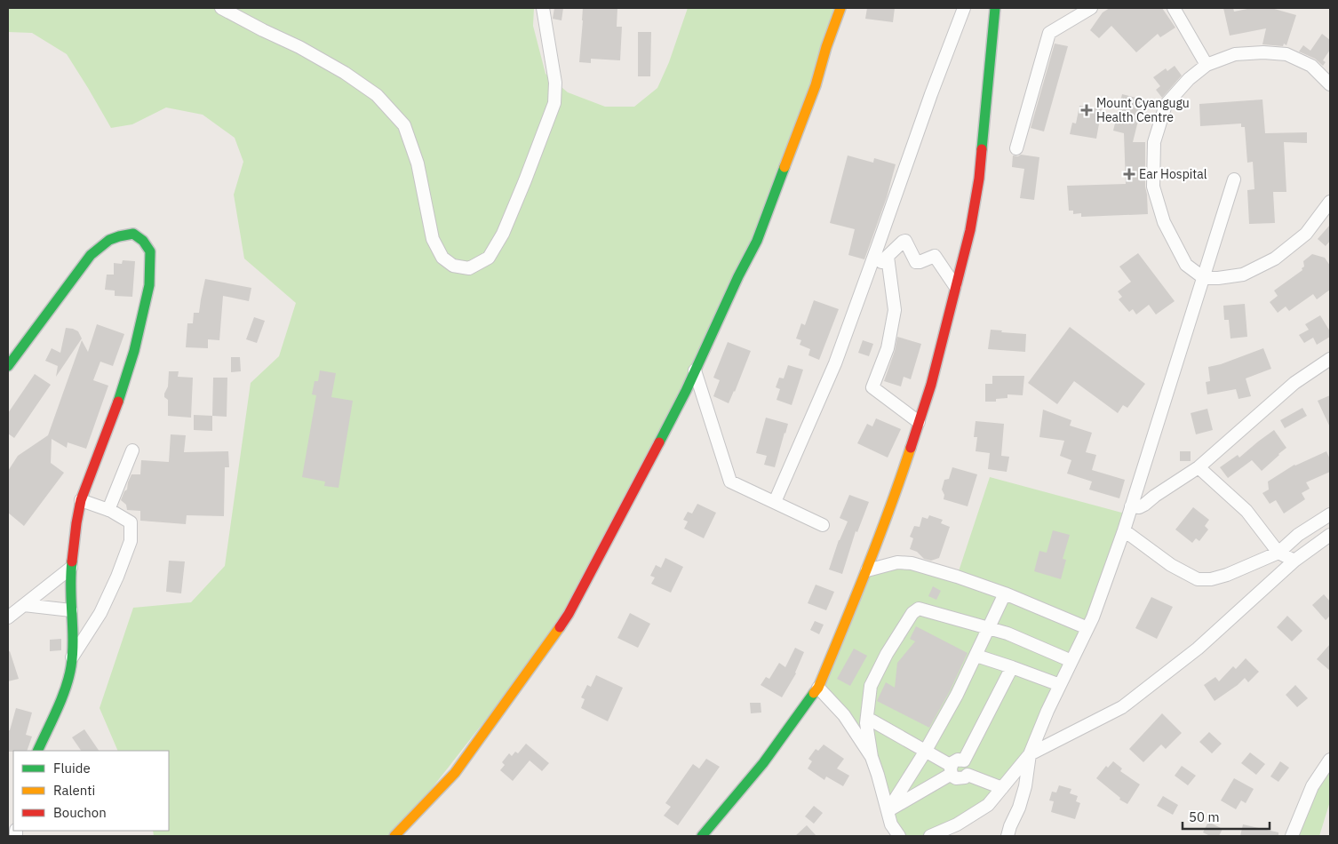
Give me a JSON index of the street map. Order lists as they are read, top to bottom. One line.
{"places":{"health":["Mount Cyangugu Health Centre","Ear Hospital"]},"legend":["Fluide","Ralenti","Bouchon"],"scale_bar":"50 m"}
